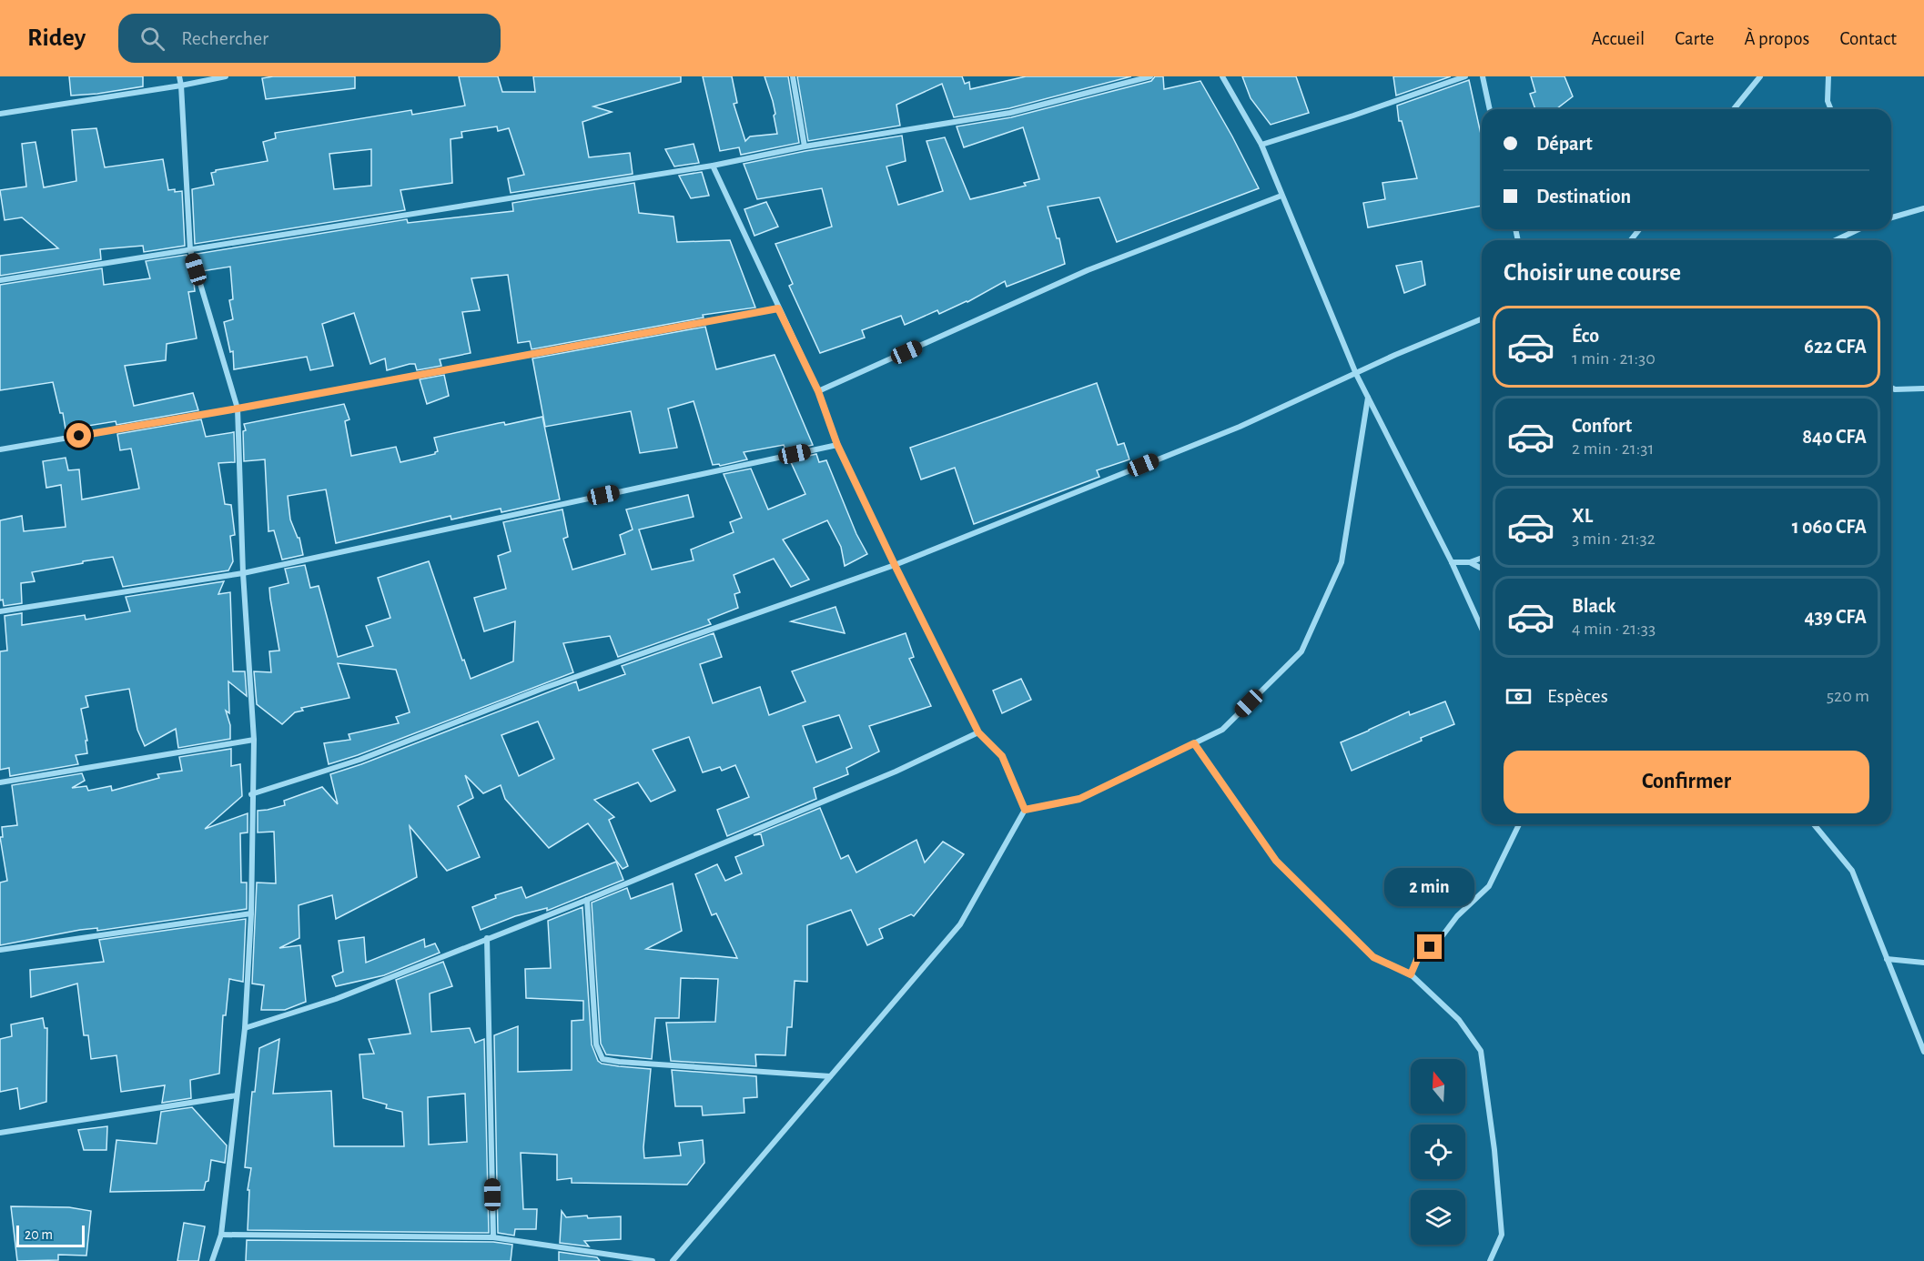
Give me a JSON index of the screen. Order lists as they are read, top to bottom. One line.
{"scale_bar":"20 m","north":"top","page":{"header":"Ridey","search":"Rechercher","nav":["Accueil","Carte","À propos","Contact"],"banner":["Départ","Destination"],"heading":"Choisir une course","list":[{"name":"Éco","note":"1 min · 21:30","value":"622 CFA"},{"name":"Confort","note":"2 min · 21:31","value":"840 CFA"},{"name":"XL","note":"3 min · 21:32","value":"1 060 CFA"},{"name":"Black","note":"4 min · 21:33","value":"439 CFA"}],"pay":["Espèces","520 m"],"buttons":"Confirmer","bubble":"2 min","scale":"20 m"}}
